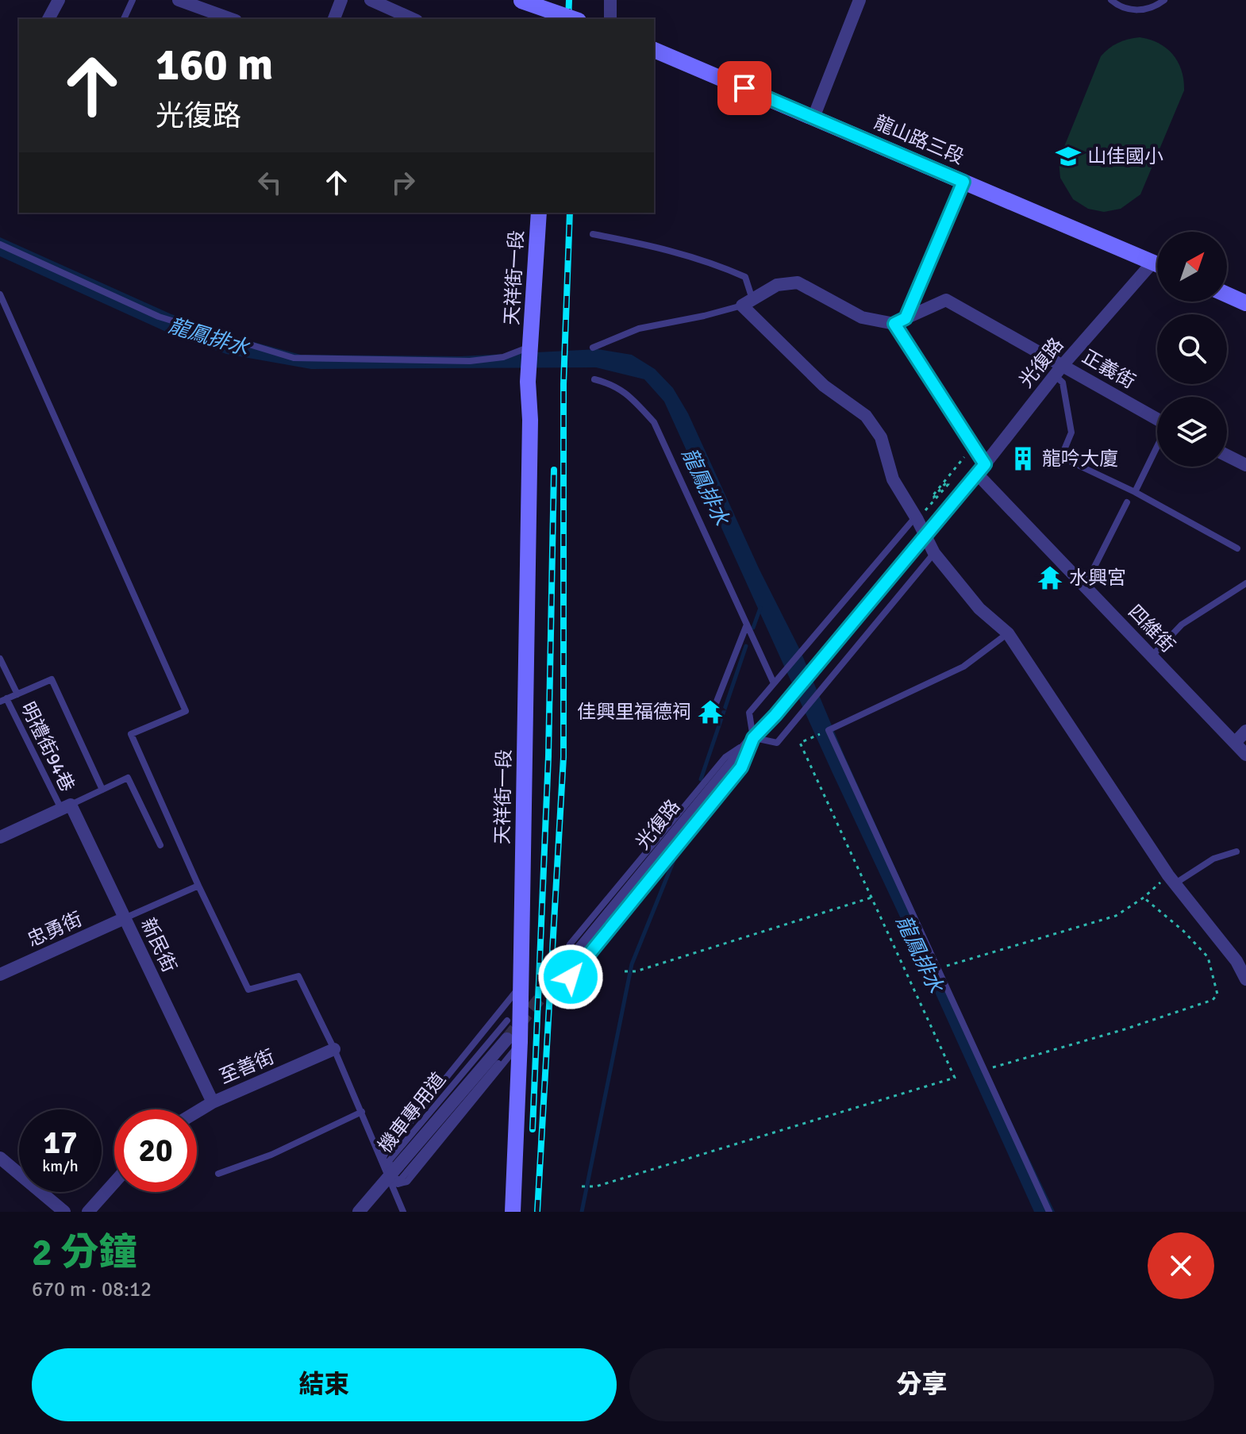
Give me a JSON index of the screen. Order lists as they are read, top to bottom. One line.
{"streets":{"street":["龍山路三段","天祥街一段","光復路","正義街","四維街","忠勇街","新民街","至善街"],"lane":["明禮街94巷","機車專用道"]},"crossings":[["龍山路三段","光復路"],["光復路","正義街"],["光復路","四維街"],["正義街","四維街"],["明禮街94巷","新民街"],["忠勇街","新民街"],["新民街","至善街"]],"water":["龍鳳排水"],"places":{"school or university":["山佳國小"],"building":["龍吟大廈"],"temple":["水興宮","佳興里福德祠"]},"north":"top right","page":{"turn":["160 m","光復路"],"speed":"17 km/h","limit":"20","heading":["2 分鐘","670 m · 08:12"],"buttons":["結束","分享"]}}
